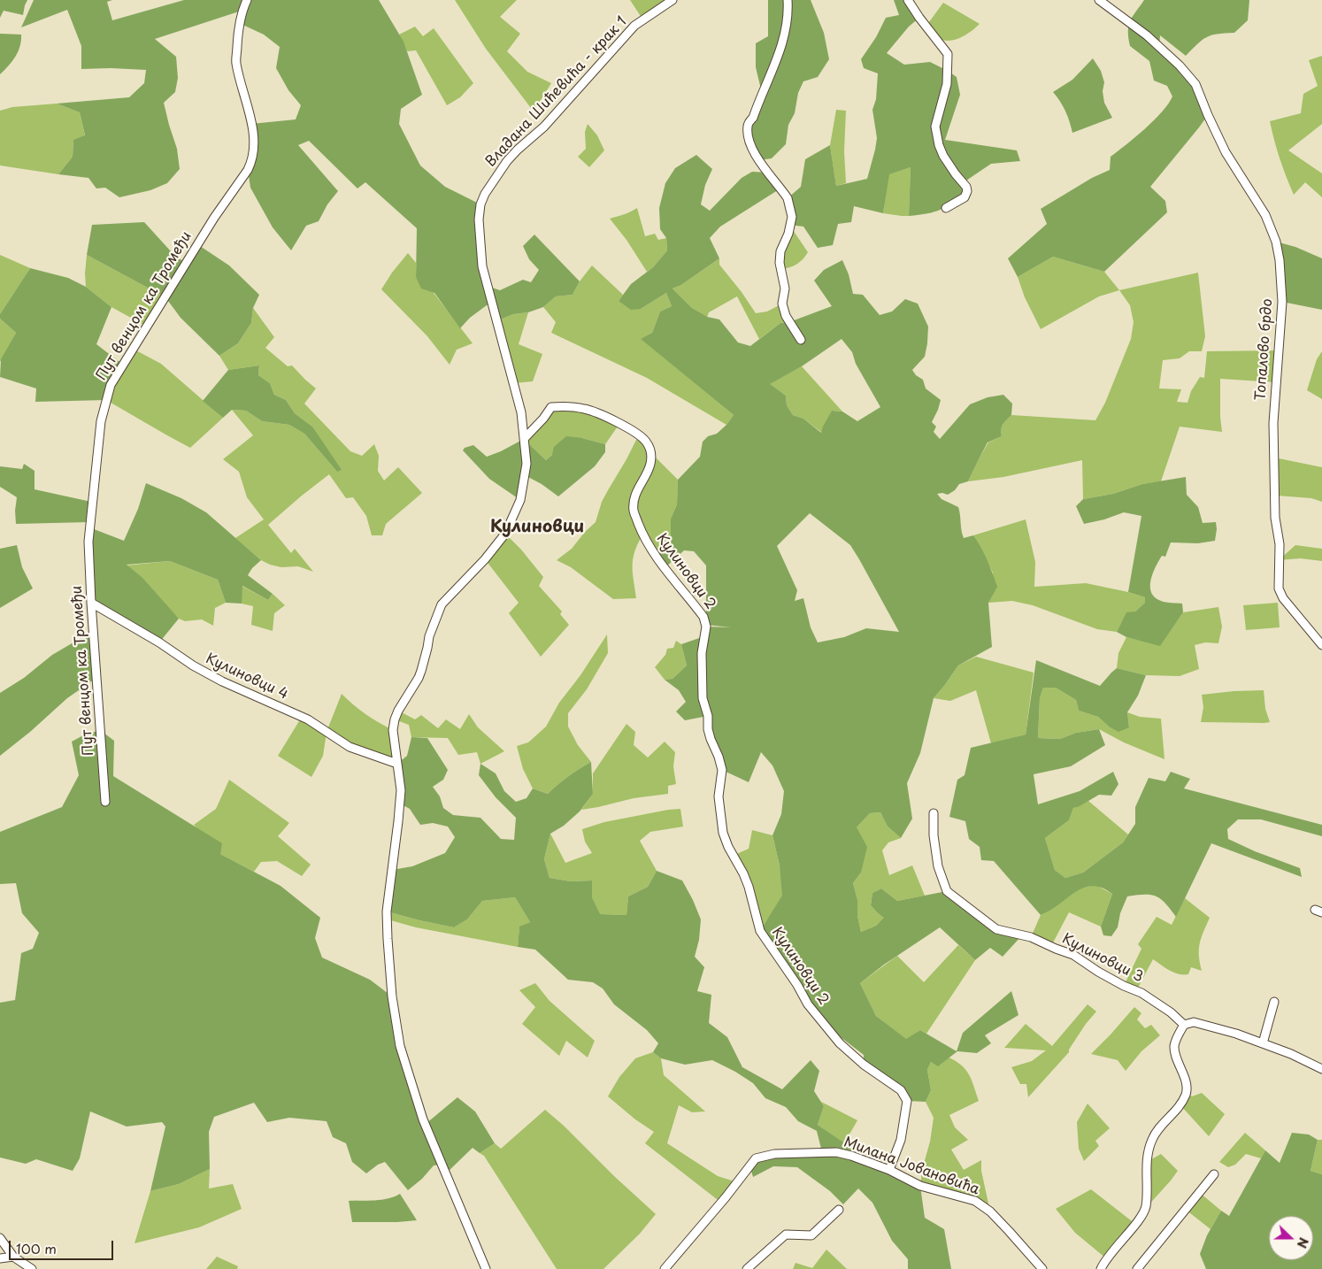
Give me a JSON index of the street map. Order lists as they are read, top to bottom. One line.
{"streets":{"street":["Владана Шићевића - крак 1","Пут венцом ка Тромеђи","Топалово брдо","Кулиновци 2","Кулиновци 4","Кулиновци 3","Милана Јовановића"]},"crossings":[["Владана Шићевића - крак 1","Кулиновци 2"],["Владана Шићевића - крак 1","Кулиновци 4"],["Пут венцом ка Тромеђи","Кулиновци 4"],["Кулиновци 2","Милана Јовановића"]],"districts":["Кулиновци"],"scale_bar":"100 m","north":"right"}
